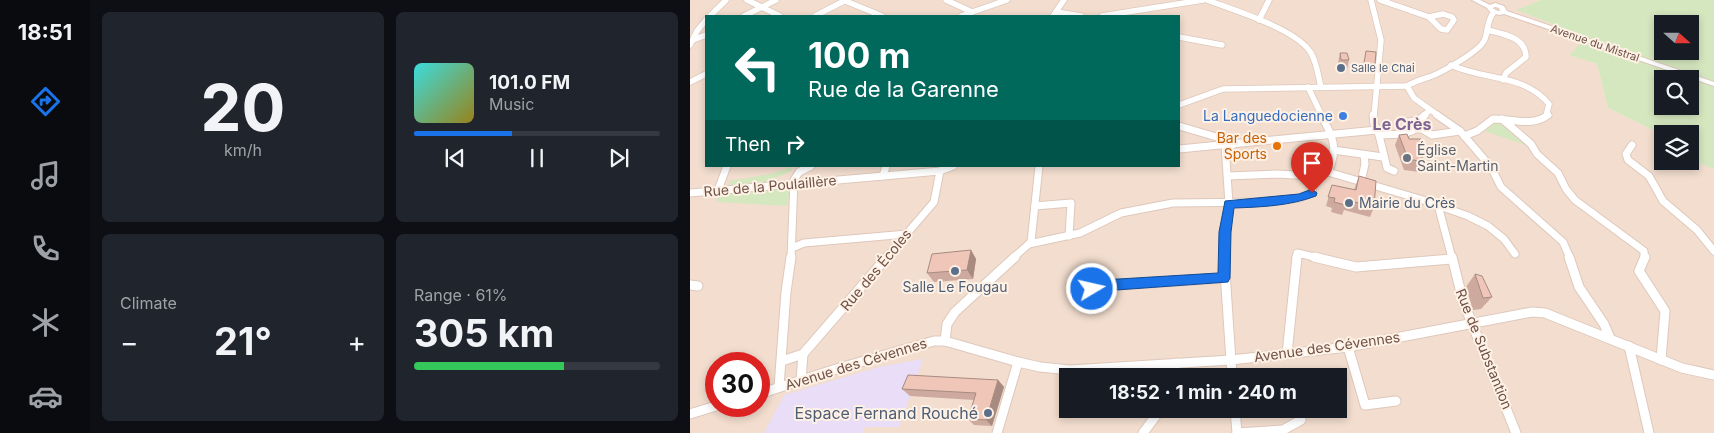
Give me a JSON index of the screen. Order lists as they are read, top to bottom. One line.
{"streets":{"street":["Avenue du Mistral","Rue de la Poulaillère","Rue des Écoles","Avenue des Cévennes","Rue de Substantion"]},"crossings":[["Rue de la Poulaillère","Rue des Écoles"],["Avenue des Cévennes","Rue de Substantion"]],"districts":["Le Crès"],"places":["Salle le Chai","La Languedocienne","Bar des Sports","Église Saint-Martin","Mairie du Crès","Salle Le Fougau","Espace Fernand Rouché"],"north":"right","page":{"tabs":"18:51","tile":[["20","km/h"],"Climate",["Range · 61%","305 km"]],"turn":["100 m","Rue de la Garenne"],"song":["101.0 FM","Music"],"then":"Then","heat":["−","21°","+"],"limit":"30","trip":"18:52 · 1 min · 240 m"}}
